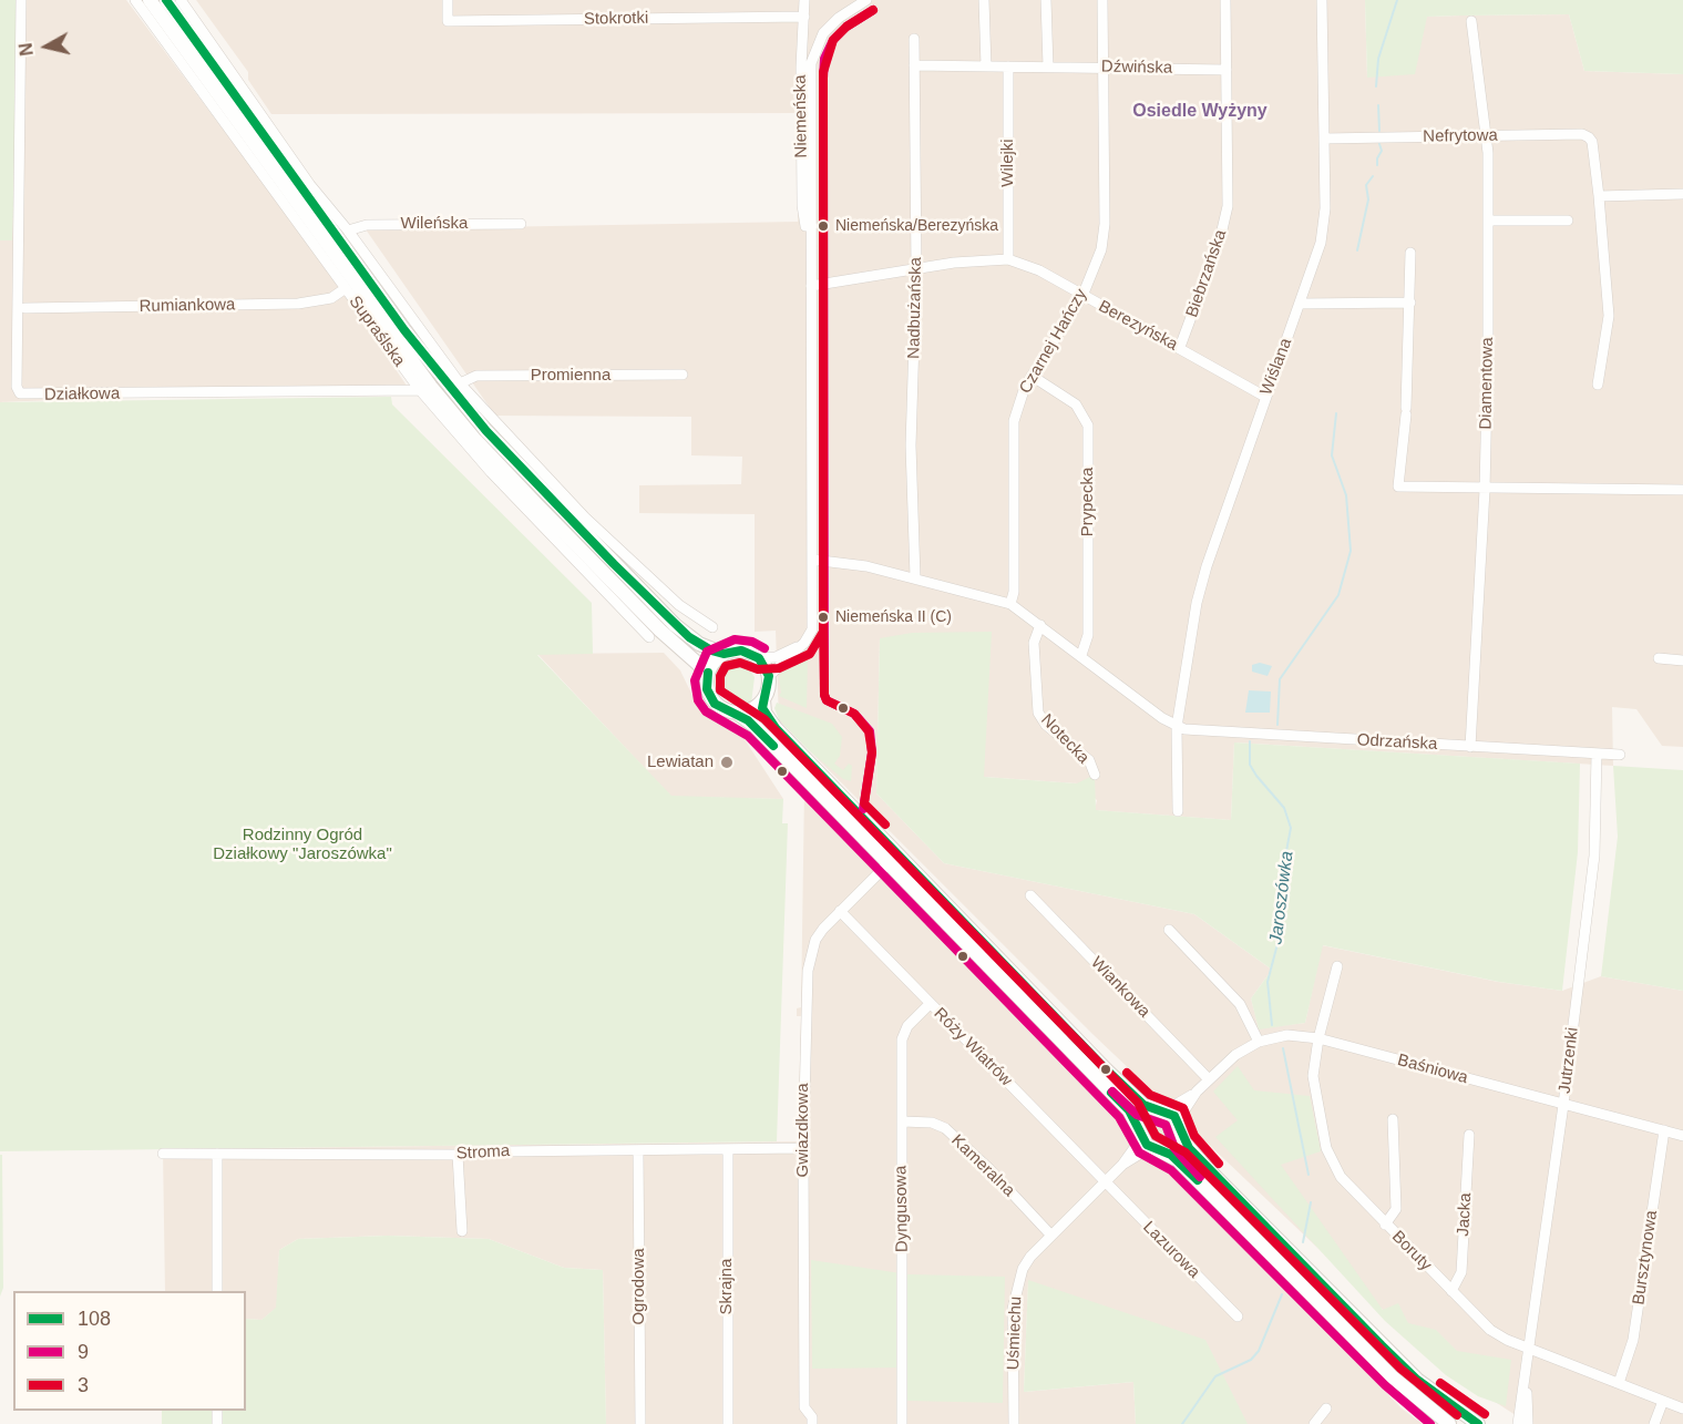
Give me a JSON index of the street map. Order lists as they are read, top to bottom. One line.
{"streets":{"street":["Stokrotki","Dźwińska","Niemeńska","Nefrytowa","Wilejki","Wileńska","Biebrzańska","Rumiankowa","Nadbużańska","Berezyńska","Supraślska","Czarnej Hańczy","Wiślana","Promienna","Diamentowa","Działkowa","Prypecka","Notecka","Odrzańska","Wiankowa","Róży Wiatrów","Jutrzenki","Baśniowa","Gwiazdkowa","Stroma","Kameralna","Dyngusowa","Jacka","Lazurowa","Boruty","Bursztynowa","Ogrodowa","Skrajna","Uśmiechu"]},"crossings":[["Stokrotki","Niemeńska"],["Dźwińska","Wilejki"],["Dźwińska","Biebrzańska"],["Dźwińska","Nadbużańska"],["Dźwińska","Czarnej Hańczy"],["Niemeńska","Berezyńska"],["Niemeńska","Odrzańska"],["Nefrytowa","Wiślana"],["Nefrytowa","Diamentowa"],["Wilejki","Berezyńska"],["Wileńska","Supraślska"],["Biebrzańska","Berezyńska"],["Rumiankowa","Supraślska"],["Nadbużańska","Berezyńska"],["Nadbużańska","Odrzańska"],["Berezyńska","Czarnej Hańczy"],["Berezyńska","Wiślana"],["Supraślska","Promienna"],["Supraślska","Działkowa"],["Czarnej Hańczy","Prypecka"],["Czarnej Hańczy","Odrzańska"],["Wiślana","Odrzańska"],["Diamentowa","Odrzańska"],["Prypecka","Odrzańska"],["Notecka","Odrzańska"],["Odrzańska","Jutrzenki"],["Wiankowa","Baśniowa"],["Róży Wiatrów","Gwiazdkowa"],["Róży Wiatrów","Dyngusowa"],["Róży Wiatrów","Lazurowa"],["Róży Wiatrów","Uśmiechu"],["Jutrzenki","Baśniowa"],["Jutrzenki","Boruty"],["Baśniowa","Boruty"],["Baśniowa","Bursztynowa"],["Gwiazdkowa","Stroma"],["Stroma","Ogrodowa"],["Stroma","Skrajna"],["Kameralna","Dyngusowa"],["Kameralna","Uśmiechu"],["Jacka","Boruty"],["Lazurowa","Uśmiechu"],["Boruty","Bursztynowa"]],"districts":["Osiedle Wyżyny"],"water":["Jaroszówka"],"parks":["Rodzinny Ogród Działkowy \"Jaroszówka\""],"places":["Niemeńska/Berezyńska","Niemeńska II (C)","Lewiatan"],"lines":["transit line 108","transit line 9","transit line 3"],"legend":["108","9","3"],"north":"left"}
